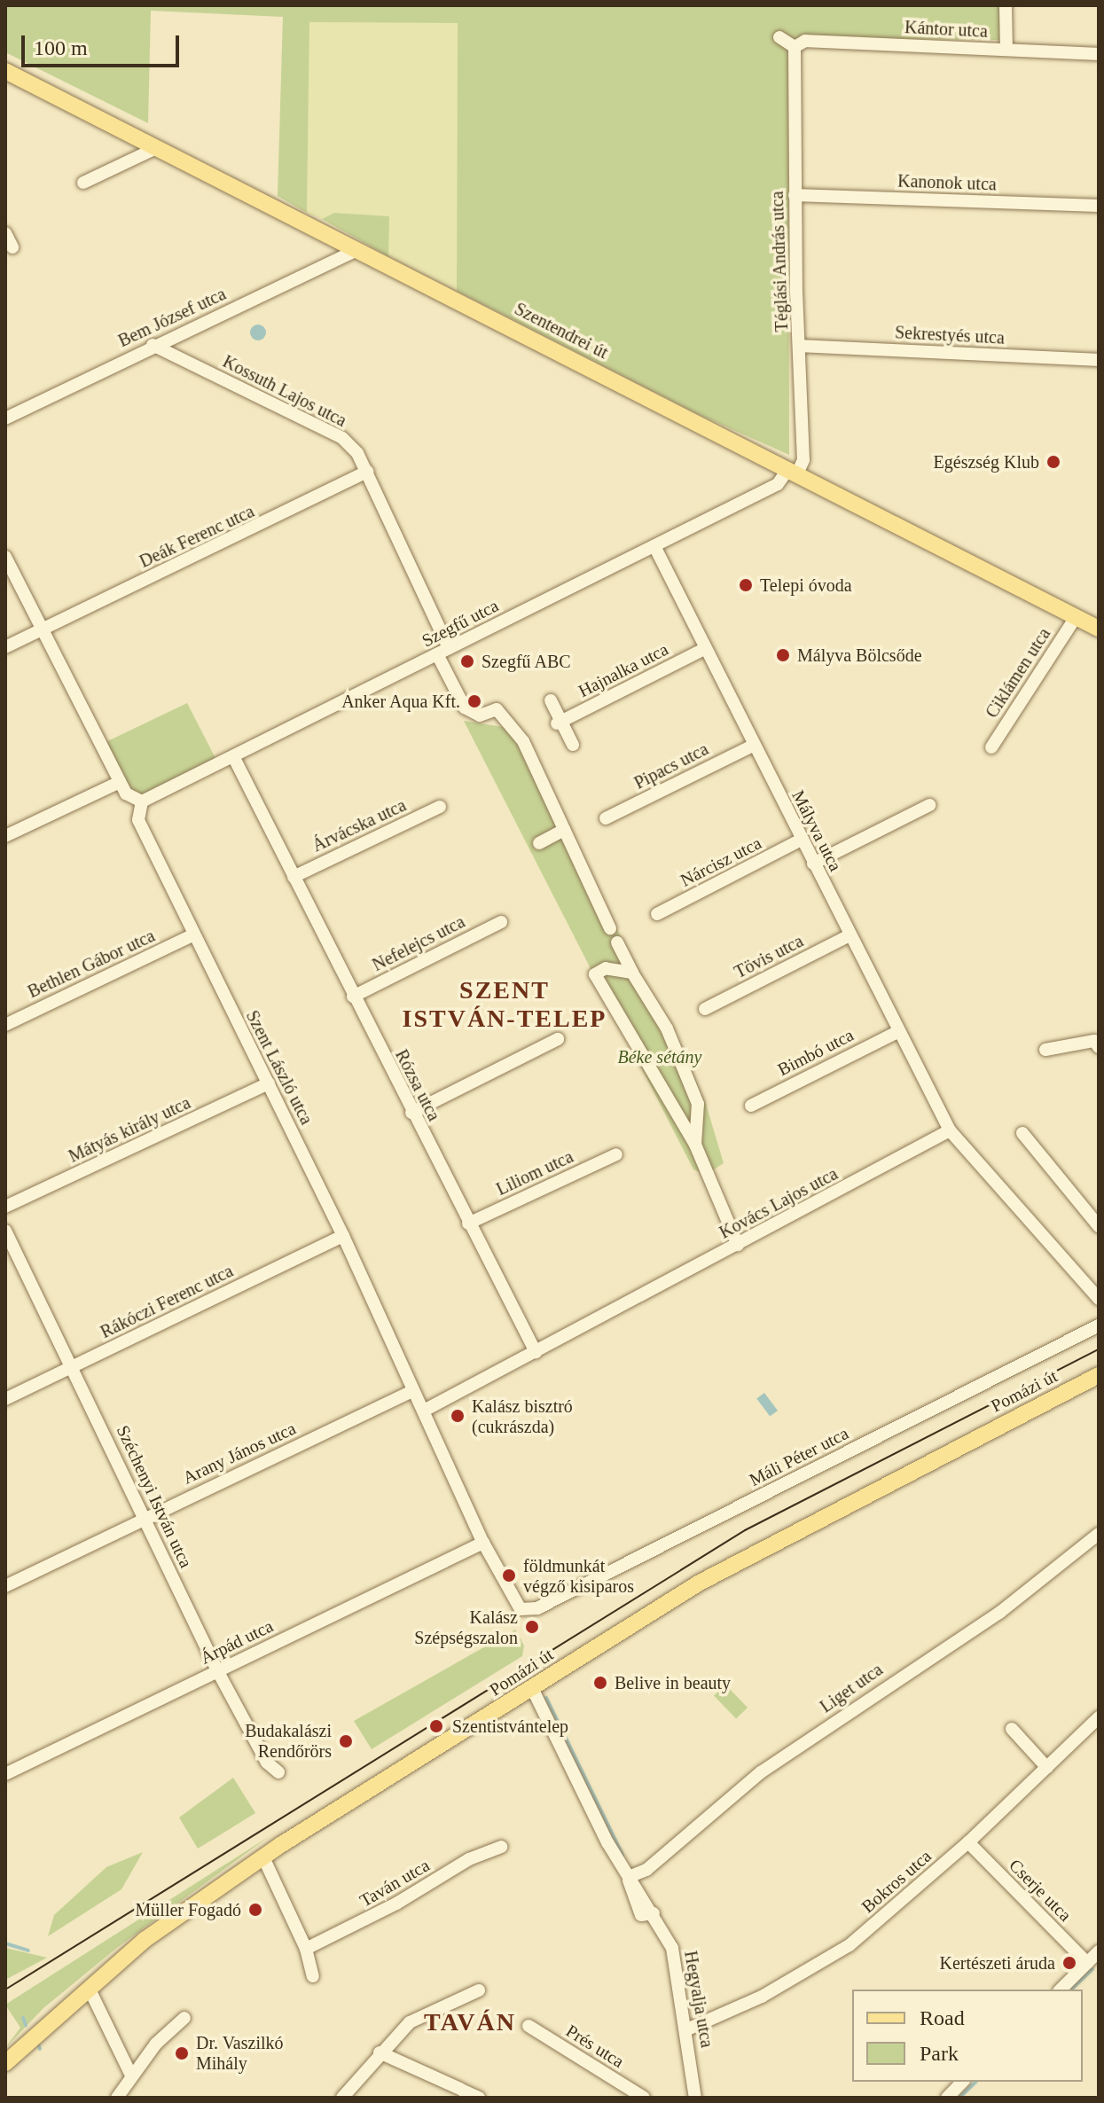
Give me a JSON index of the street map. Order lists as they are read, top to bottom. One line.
{"streets":{"main road":["Szentendrei út","Pomázi út"],"street":["Kántor utca","Kanonok utca","Téglási András utca","Bem József utca","Sekrestyés utca","Kossuth Lajos utca","Deák Ferenc utca","Szegfű utca","Hajnalka utca","Ciklámen utca","Pipacs utca","Árvácska utca","Mályva utca","Nárcisz utca","Nefelejcs utca","Tövis utca","Bethlen Gábor utca","Bimbó utca","Szent László utca","Rózsa utca","Mátyás király utca","Liliom utca","Kovács Lajos utca","Rákóczi Ferenc utca","Arany János utca","Máli Péter utca","Széchenyi István utca","Árpád utca","Liget utca","Bokros utca","Taván utca","Cserje utca","Hegyalja utca","Prés utca"]},"crossings":[["Kántor utca","Téglási András utca"],["Kanonok utca","Téglási András utca"],["Téglási András utca","Szentendrei út"],["Téglási András utca","Sekrestyés utca"],["Téglási András utca","Szegfű utca"],["Bem József utca","Szentendrei út"],["Bem József utca","Kossuth Lajos utca"],["Szentendrei út","Szegfű utca"],["Szentendrei út","Ciklámen utca"],["Kossuth Lajos utca","Deák Ferenc utca"],["Kossuth Lajos utca","Szegfű utca"],["Szegfű utca","Mályva utca"],["Szegfű utca","Szent László utca"],["Szegfű utca","Rózsa utca"],["Hajnalka utca","Mályva utca"],["Pipacs utca","Mályva utca"],["Árvácska utca","Rózsa utca"],["Mályva utca","Nárcisz utca"],["Mályva utca","Tövis utca"],["Mályva utca","Bimbó utca"],["Mályva utca","Kovács Lajos utca"],["Nefelejcs utca","Rózsa utca"],["Bethlen Gábor utca","Szent László utca"],["Szent László utca","Mátyás király utca"],["Szent László utca","Kovács Lajos utca"],["Szent László utca","Rákóczi Ferenc utca"],["Szent László utca","Arany János utca"],["Szent László utca","Máli Péter utca"],["Szent László utca","Árpád utca"],["Rózsa utca","Liliom utca"],["Rózsa utca","Kovács Lajos utca"],["Rákóczi Ferenc utca","Széchenyi István utca"],["Pomázi út","Hegyalja utca"],["Arany János utca","Széchenyi István utca"],["Széchenyi István utca","Árpád utca"],["Liget utca","Hegyalja utca"],["Bokros utca","Cserje utca"],["Bokros utca","Hegyalja utca"]],"districts":["SZENT ISTVÁN-TELEP","TAVÁN"],"parks":["Béke sétány"],"places":["Egészség Klub","Telepi óvoda","Mályva Bölcsőde","Szegfű ABC","Anker Aqua Kft.","Kalász bisztró (cukrászda)","földmunkát végző kisiparos","Kalász Szépségszalon","Belive in beauty","Szentistvántelep","Budakalászi Rendőrörs","Müller Fogadó","Kertészeti áruda","Dr. Vaszilkó Mihály"],"legend":["Road","Park"],"scale_bar":"100 m"}
